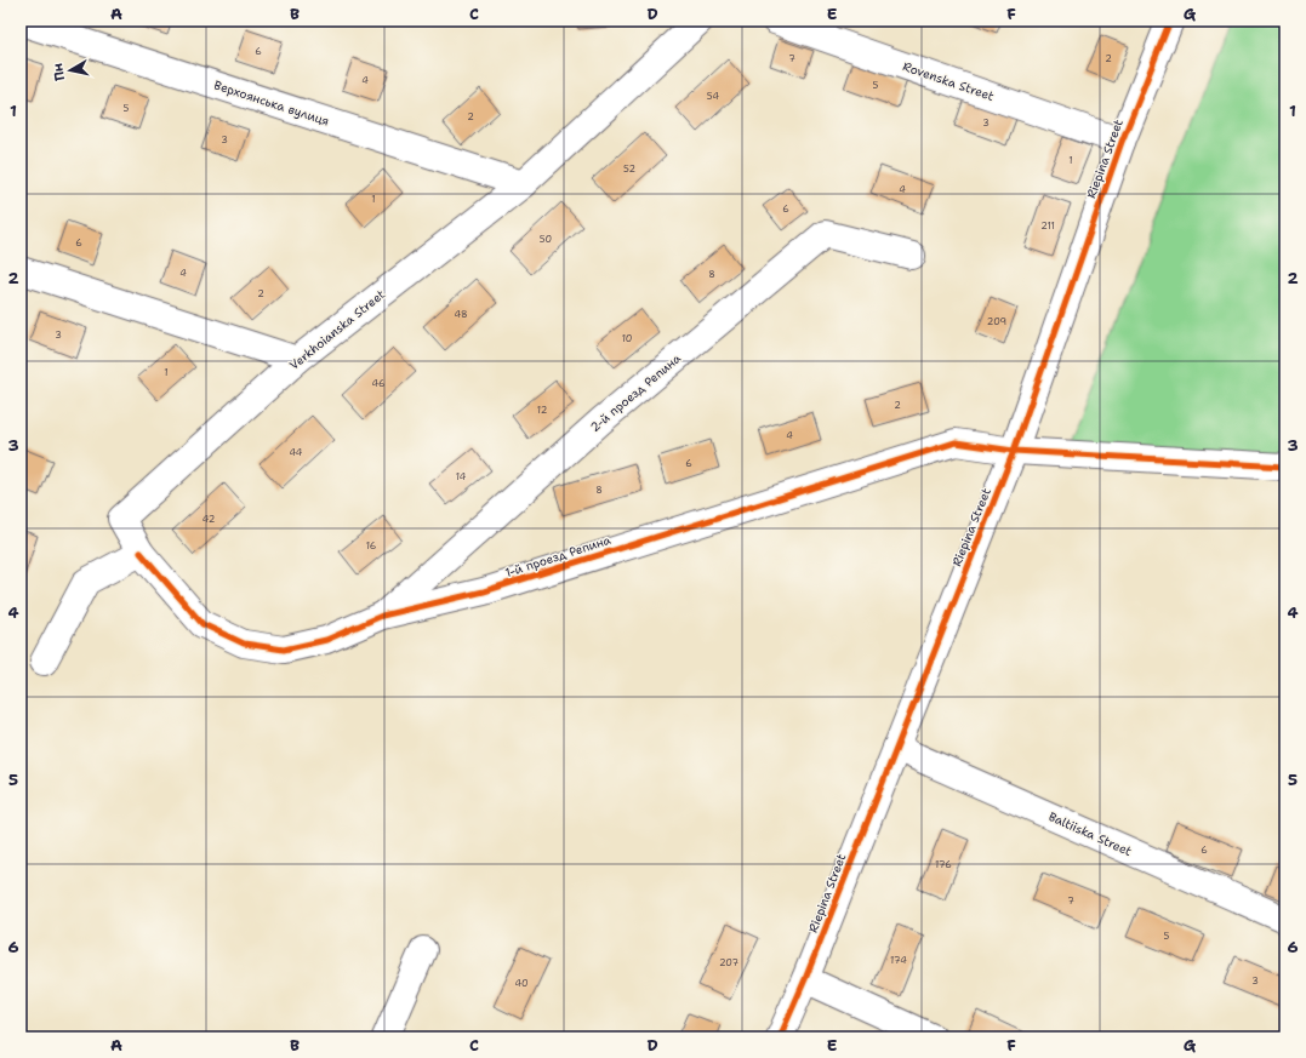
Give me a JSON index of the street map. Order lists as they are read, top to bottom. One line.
{"streets":{"street":["Rovenska Street","Верхоянська вулиця","Riepina Street","Verkhoianska Street","2-й проезд Репина","1-й проезд Репина","Baltiiska Street"]},"crossings":[["Rovenska Street","Riepina Street"],["Верхоянська вулиця","Verkhoianska Street"],["Riepina Street","1-й проезд Репина"],["Riepina Street","Baltiiska Street"],["Verkhoianska Street","1-й проезд Репина"],["2-й проезд Репина","1-й проезд Репина"]],"house_numbers":["6","7","2","4","5","54","5","2","3","3","1","52","4","1","6","211","50","6","4","8","2","48","209","3","10","1","46","2","12","4","44","6","14","8","42","16","6","176","7","5","174","207","3","40"],"north":"left","grid":{"columns":["A","B","C","D","E","F","G"],"rows":["1","2","3","4","5","6"]}}
